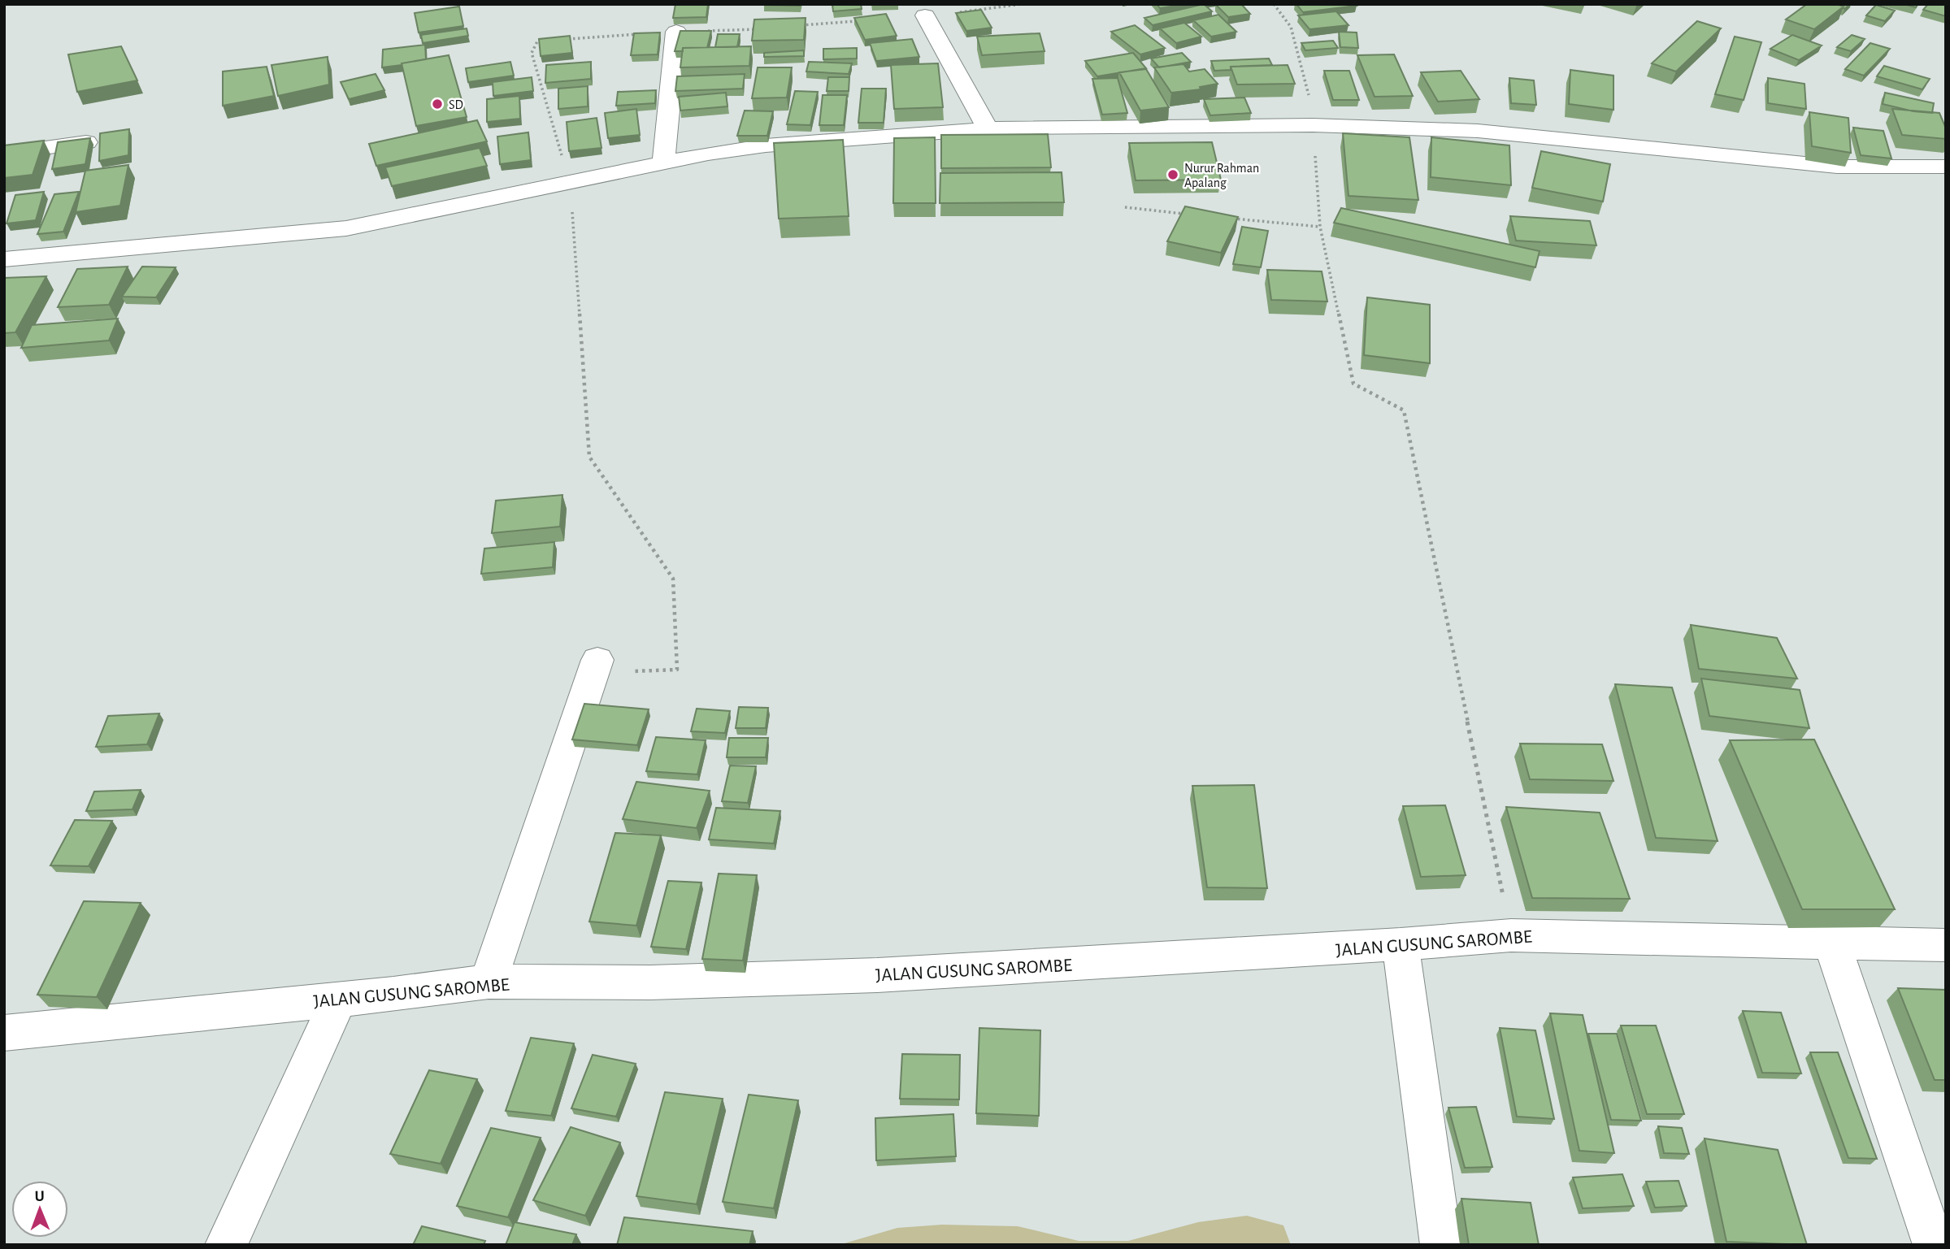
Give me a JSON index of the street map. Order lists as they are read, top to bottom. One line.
{"streets":{"street":["JALAN GUSUNG SAROMBE"]},"places":["SD","Nurur Rahman Apalang"],"north":"top"}
